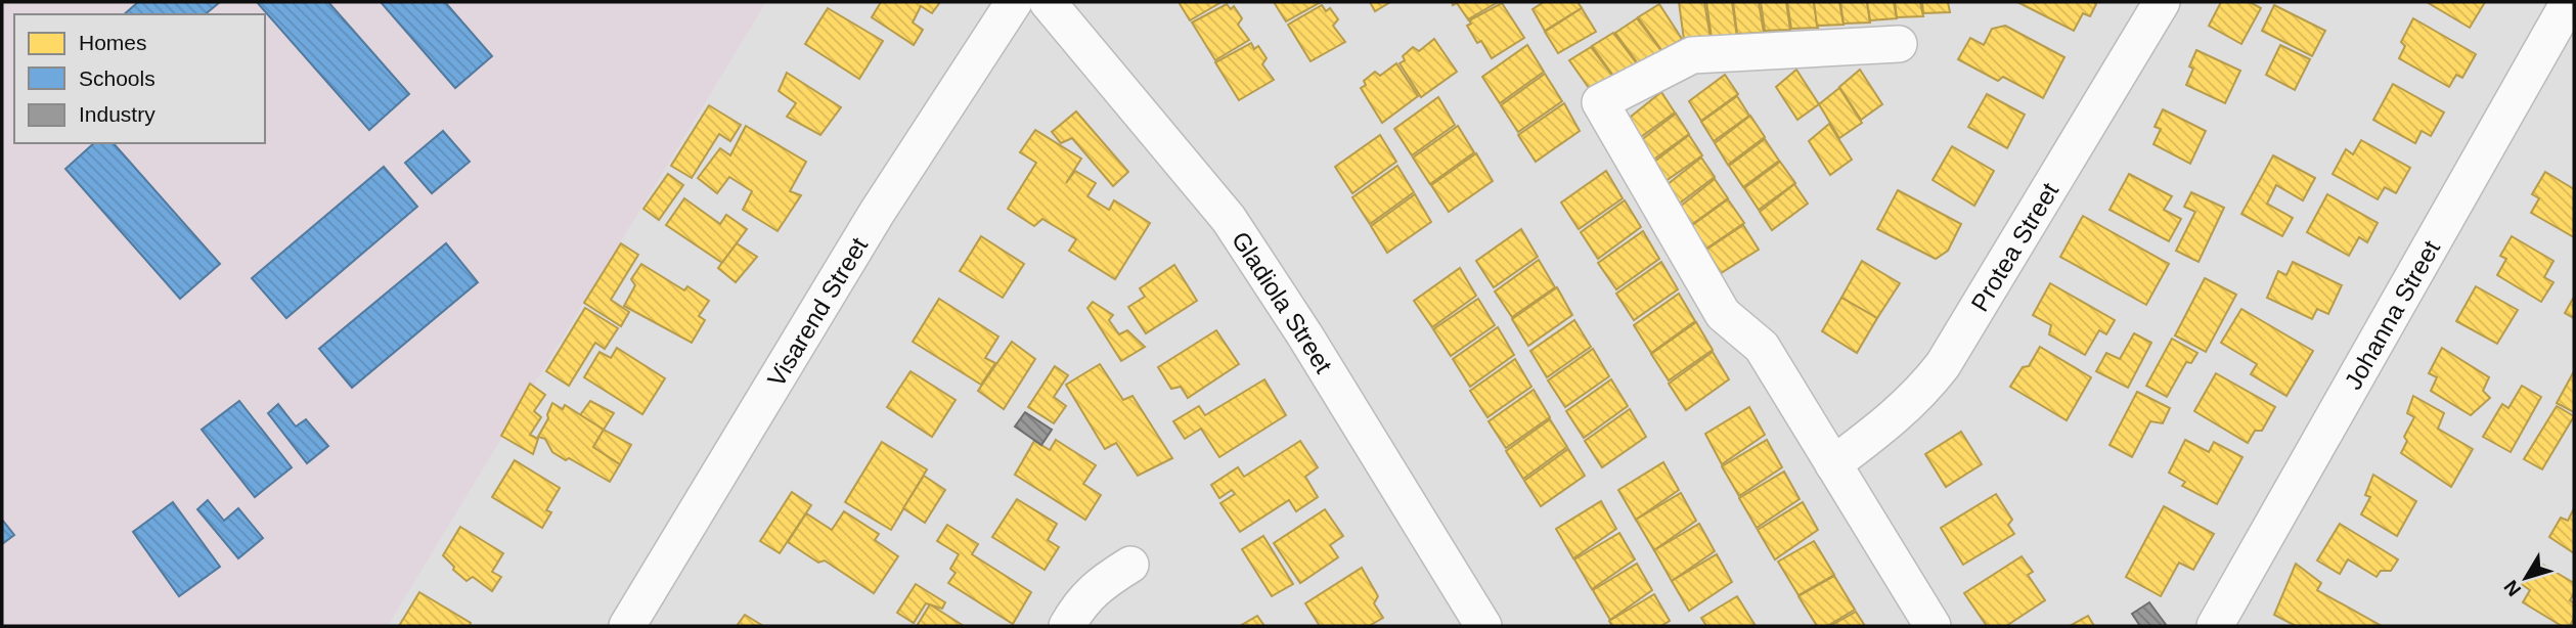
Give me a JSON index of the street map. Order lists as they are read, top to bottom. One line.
{"streets":{"street":["Protea Street","Gladiola Street","Visarend Street","Johanna Street"]},"legend":["Homes","Schools","Industry"],"north":"bottom left"}
